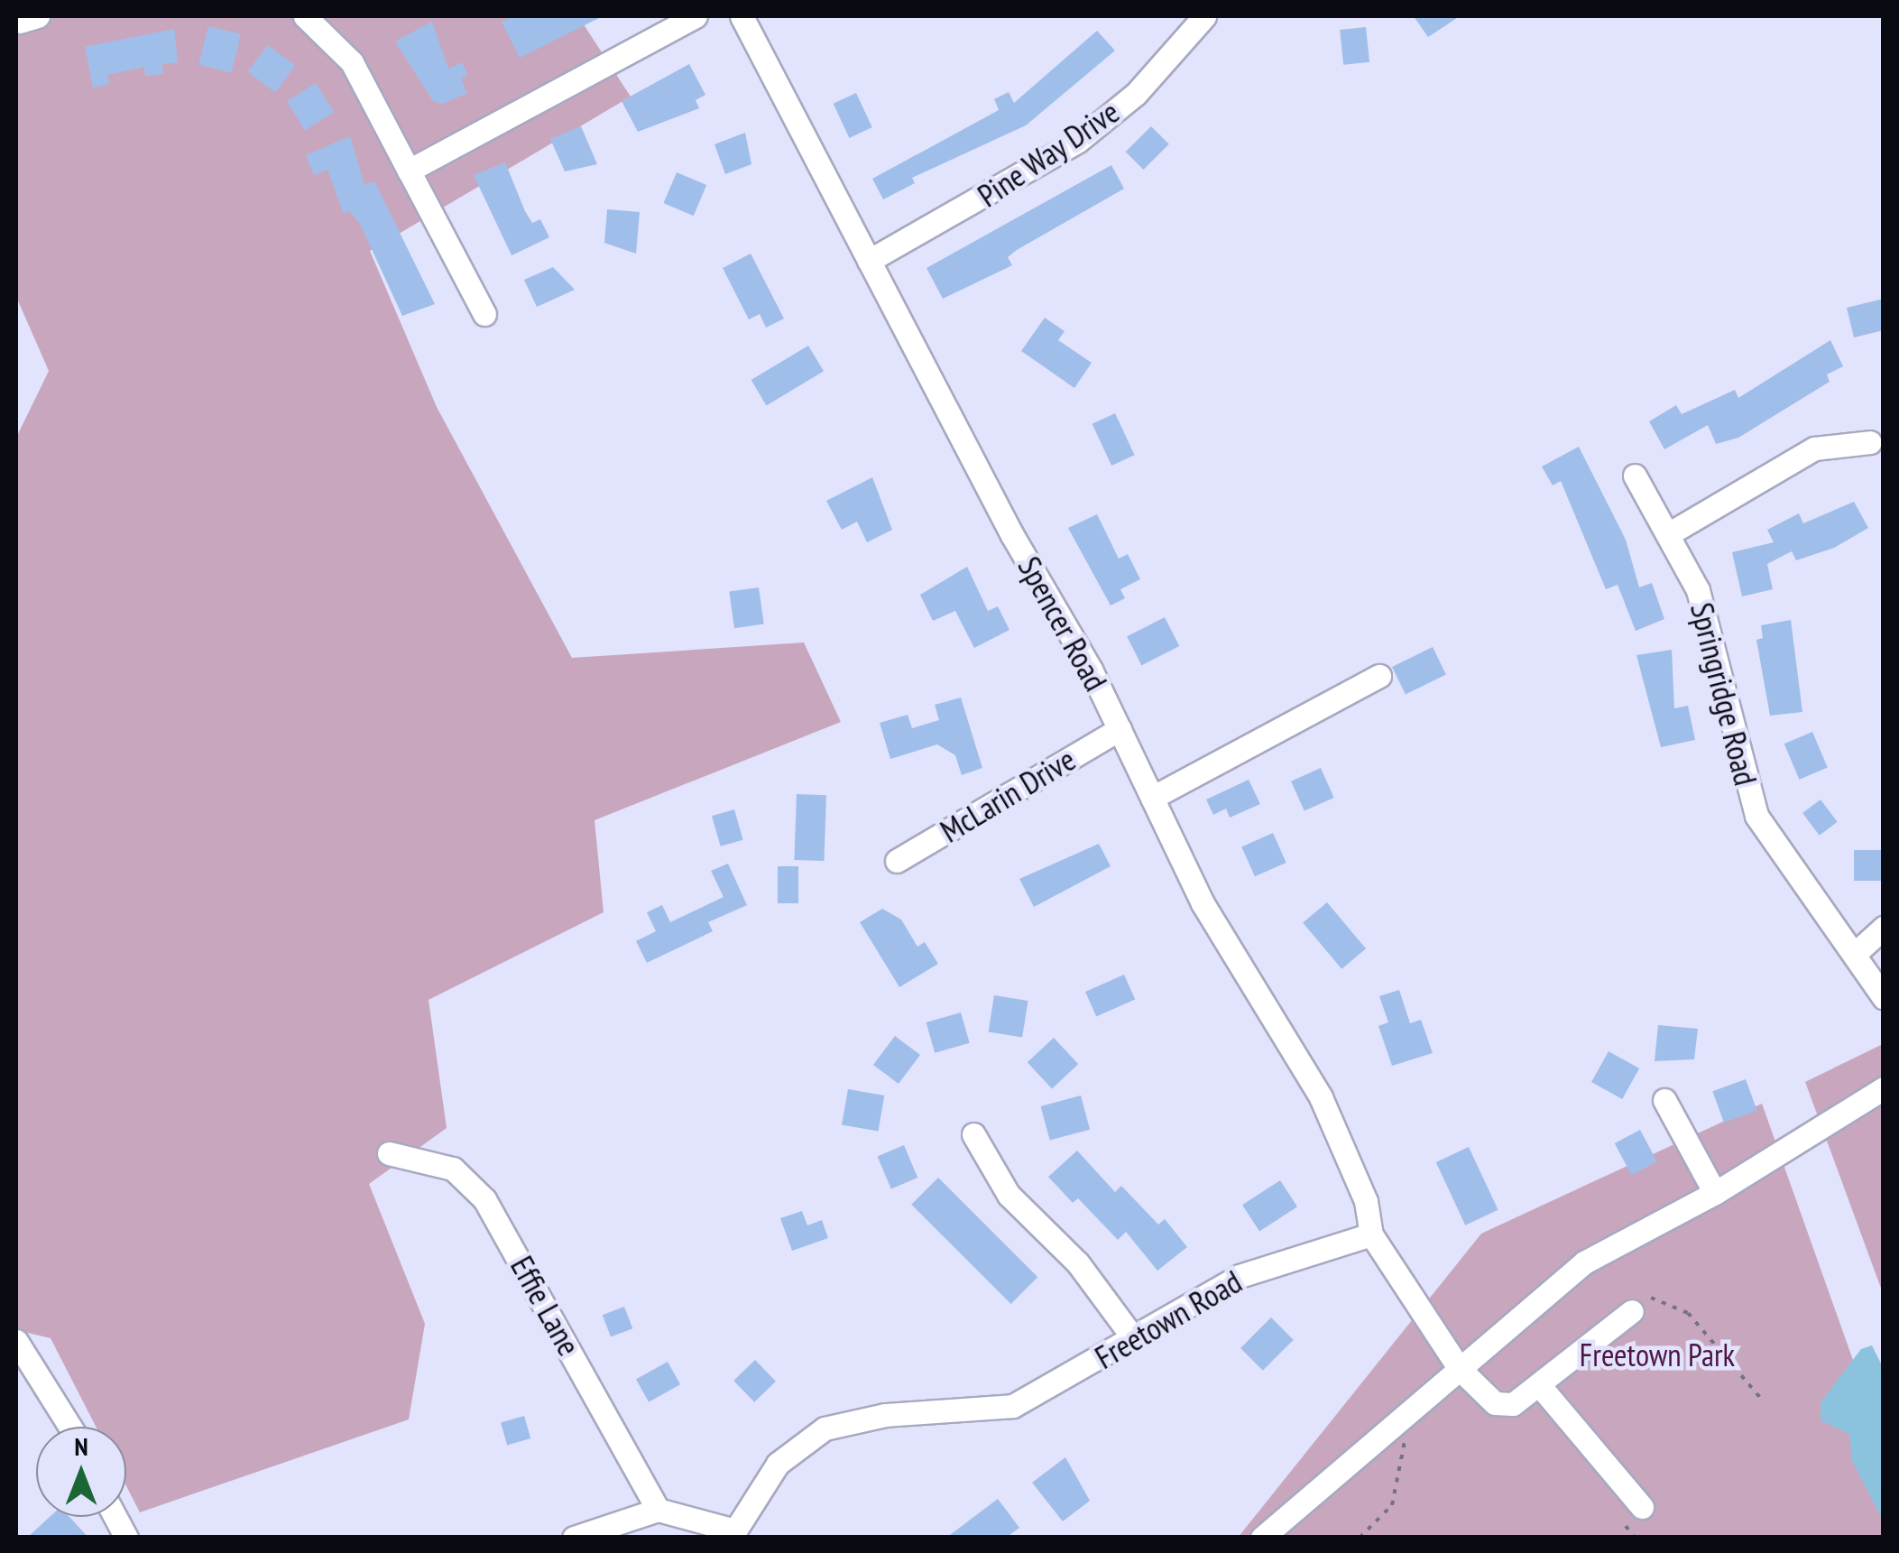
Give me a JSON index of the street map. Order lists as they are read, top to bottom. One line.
{"streets":{"street":["Pine Way Drive","Spencer Road","Springridge Road","McLarin Drive","Effie Lane","Freetown Road"]},"crossings":[["Pine Way Drive","Spencer Road"],["Spencer Road","McLarin Drive"],["Spencer Road","Freetown Road"]],"parks":["Freetown Park"],"north":"top"}
